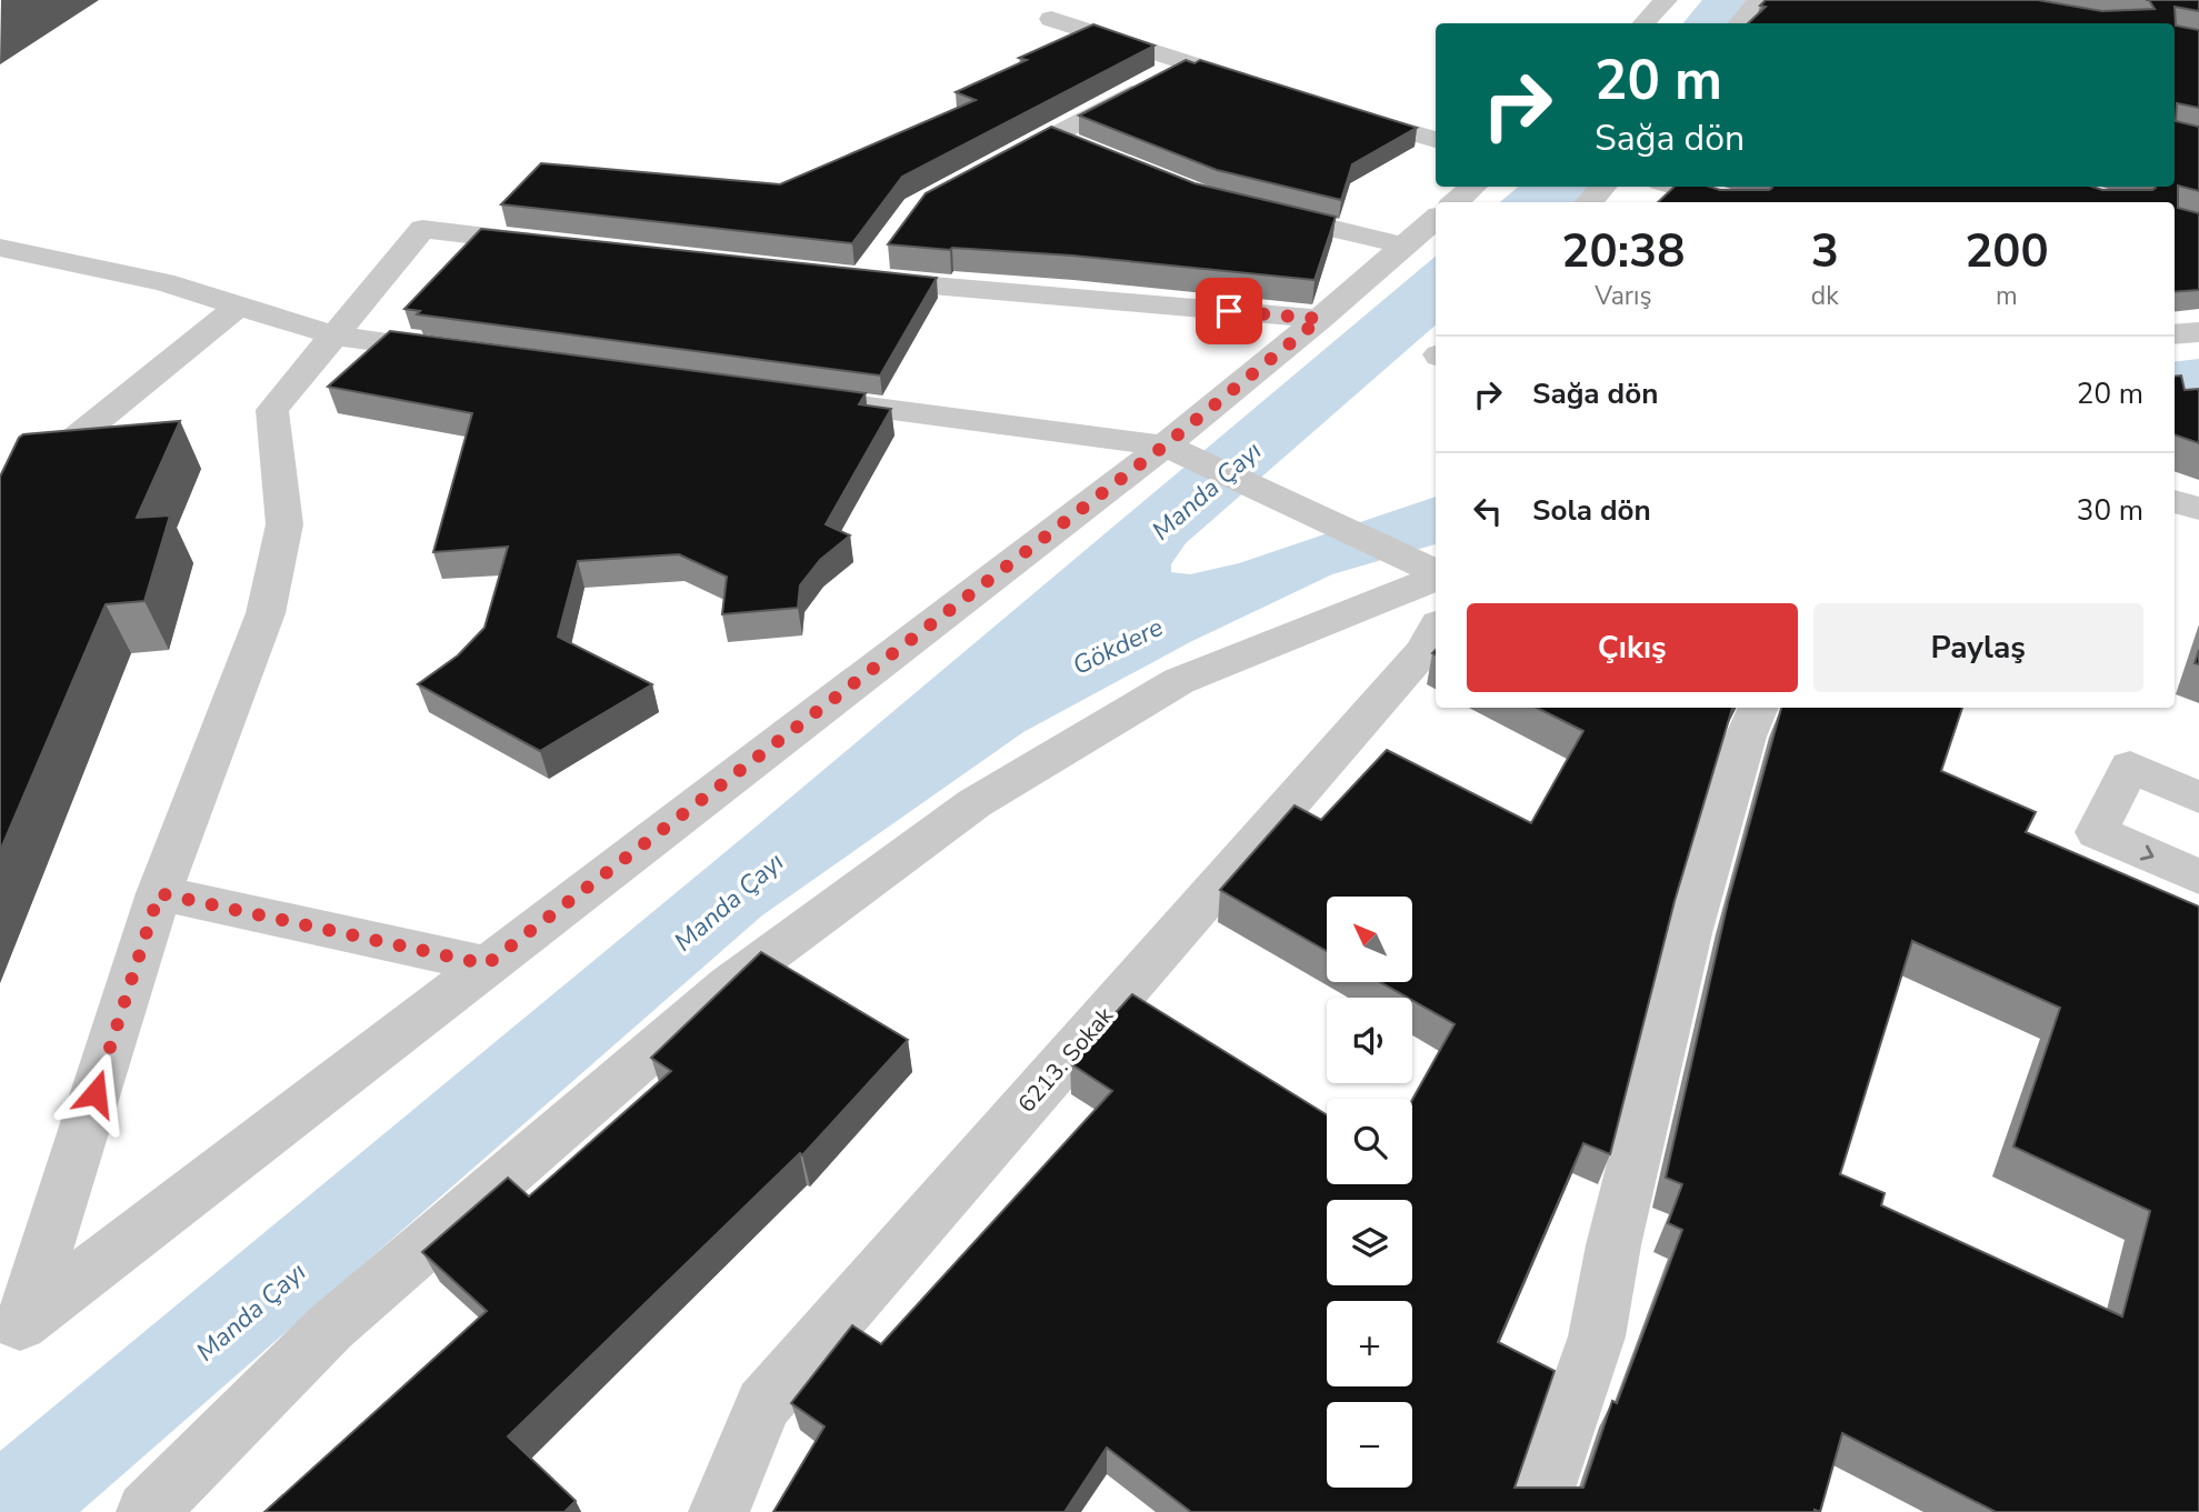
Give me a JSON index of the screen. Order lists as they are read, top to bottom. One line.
{"streets":{"street":["6213. Sokak"]},"water":["Manda Çayı","Gökdere"],"north":"top left","page":{"turn":["20 m","Sağa dön"],"eta":["20:38","Varış","3","dk","200","m"],"list":[{"name":"Sağa dön","value":"20 m"},{"name":"Sola dön","value":"30 m"}],"buttons":["Çıkış","Paylaş"],"map_buttons":["+","−"]}}
